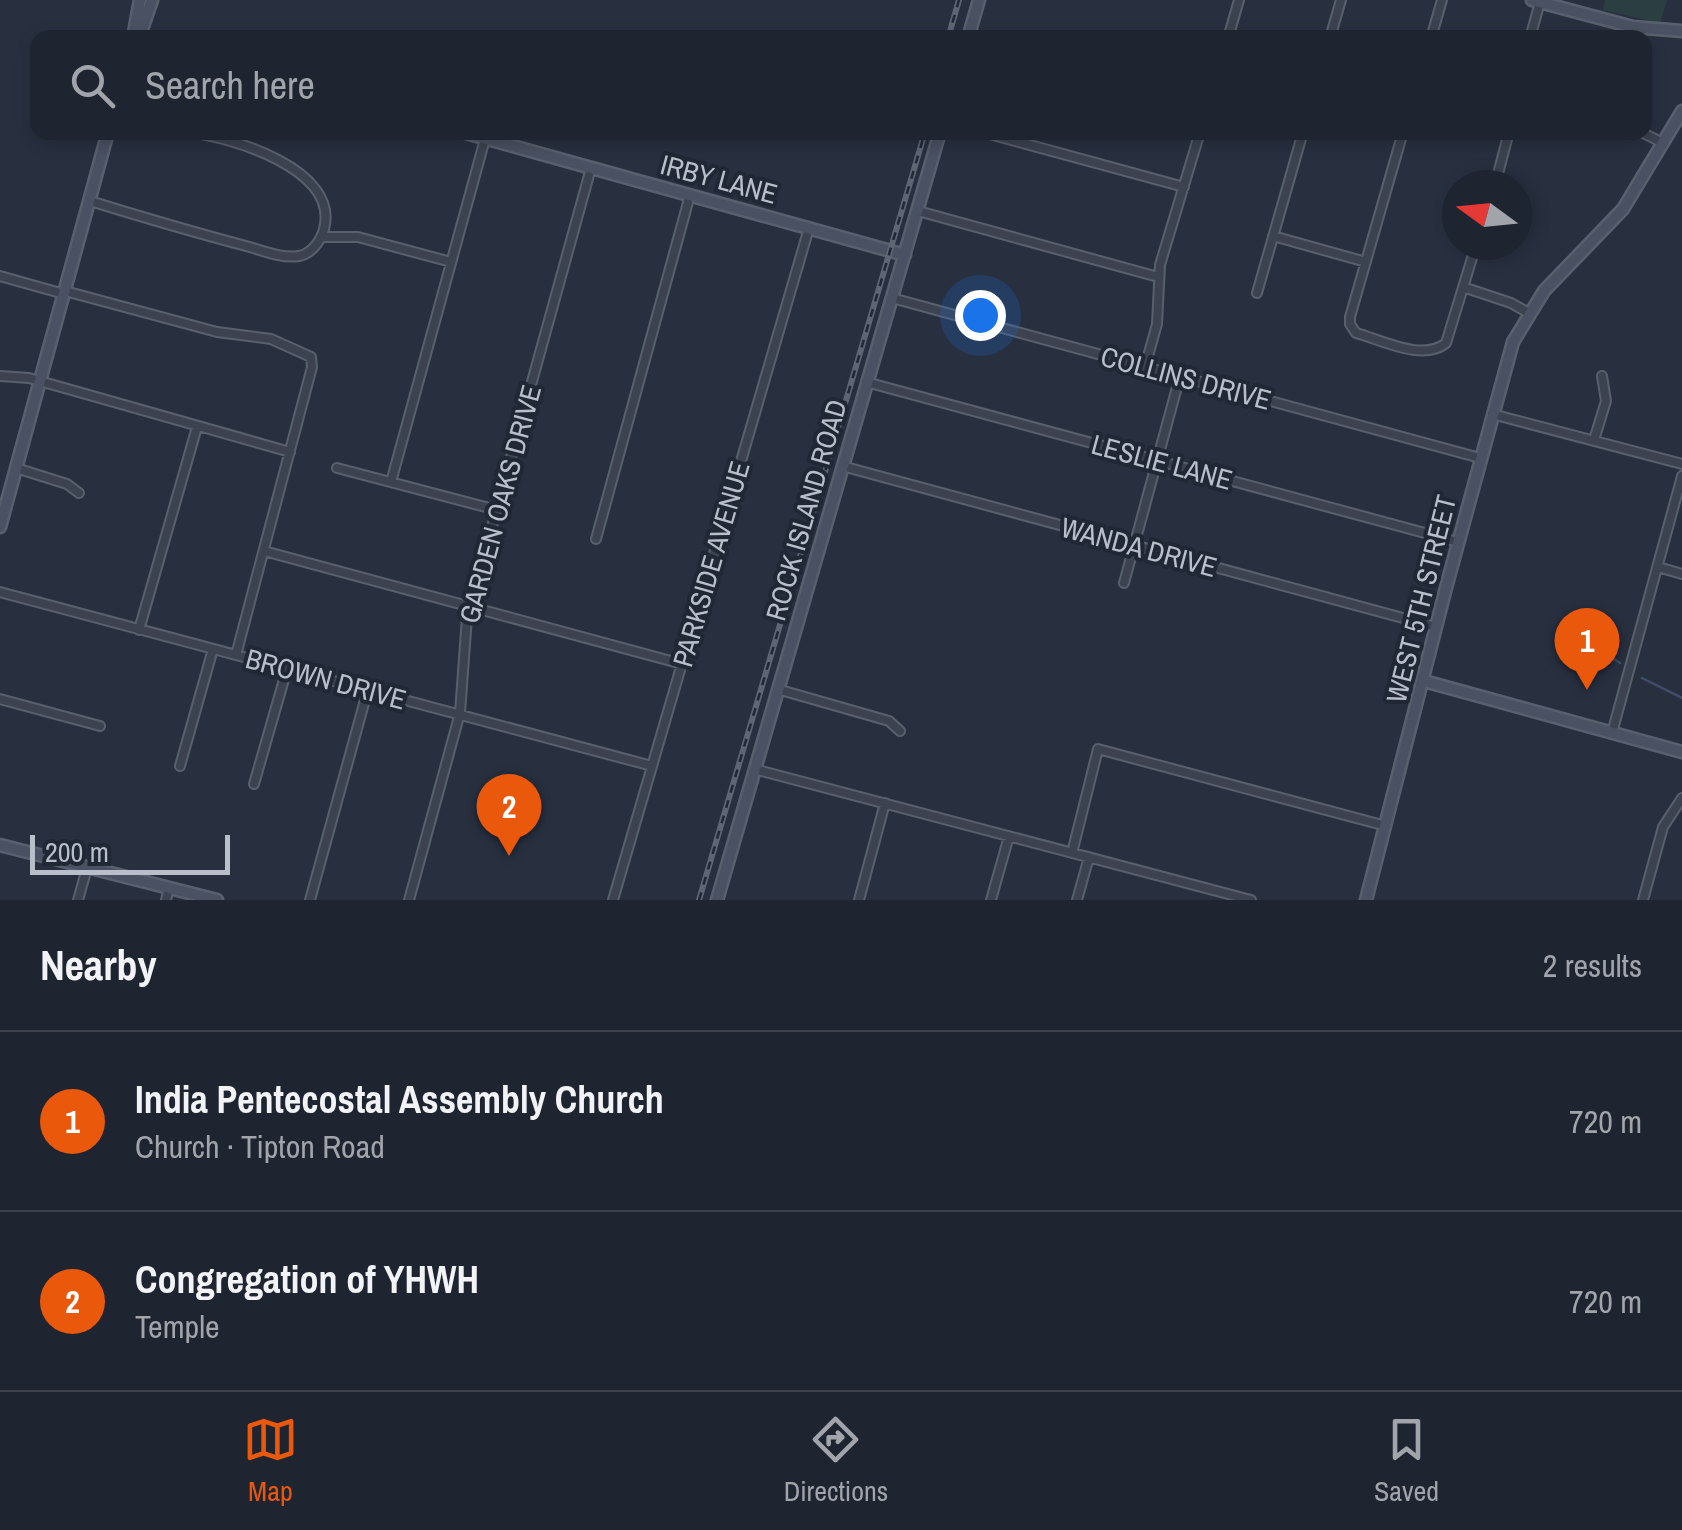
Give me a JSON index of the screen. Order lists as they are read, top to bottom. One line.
{"streets":{"street":["IRBY LANE","COLLINS DRIVE","LESLIE LANE","GARDEN OAKS DRIVE","ROCK ISLAND ROAD","WANDA DRIVE","PARKSIDE AVENUE","WEST 5TH STREET","BROWN DRIVE"]},"crossings":[["IRBY LANE","GARDEN OAKS DRIVE"],["IRBY LANE","ROCK ISLAND ROAD"],["IRBY LANE","PARKSIDE AVENUE"],["COLLINS DRIVE","ROCK ISLAND ROAD"],["COLLINS DRIVE","WEST 5TH STREET"],["LESLIE LANE","ROCK ISLAND ROAD"],["LESLIE LANE","WEST 5TH STREET"],["GARDEN OAKS DRIVE","BROWN DRIVE"],["ROCK ISLAND ROAD","WANDA DRIVE"],["WANDA DRIVE","WEST 5TH STREET"],["PARKSIDE AVENUE","BROWN DRIVE"]],"scale_bar":"200 m","north":"left","page":{"search":"Search here","pins":["1","2"],"scale":"200 m","heading":["Nearby","2 results"],"list":[{"mark":"1","name":"India Pentecostal Assembly Church","note":"Church · Tipton Road","value":"720 m"},{"mark":"2","name":"Congregation of YHWH","note":"Temple","value":"720 m"}],"nav":["Map","Directions","Saved"]}}
